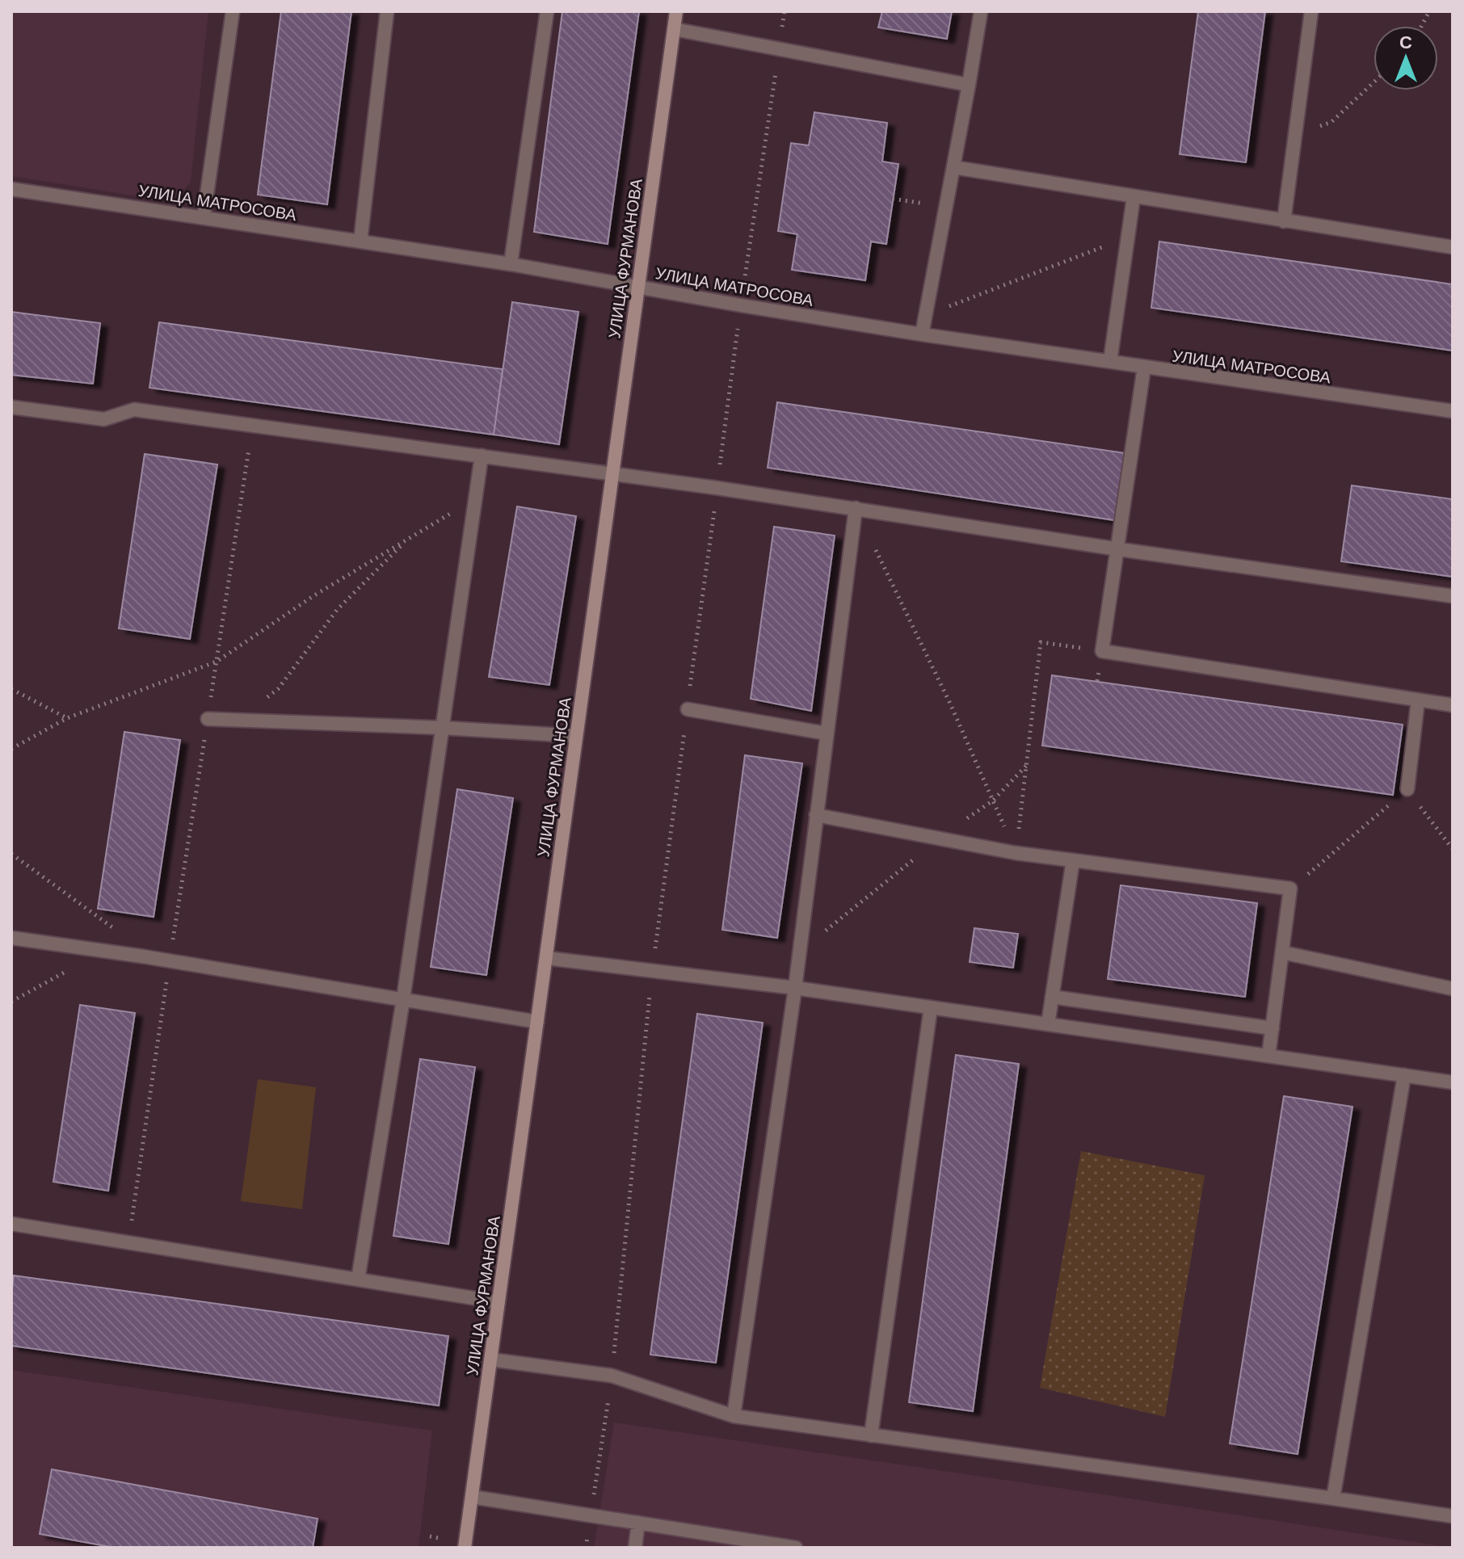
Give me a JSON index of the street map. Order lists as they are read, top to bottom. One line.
{"streets":{"main road":["УЛИЦА ФУРМАНОВА"],"lane":["УЛИЦА МАТРОСОВА"]},"crossings":[["УЛИЦА МАТРОСОВА","УЛИЦА ФУРМАНОВА"]],"north":"top"}
